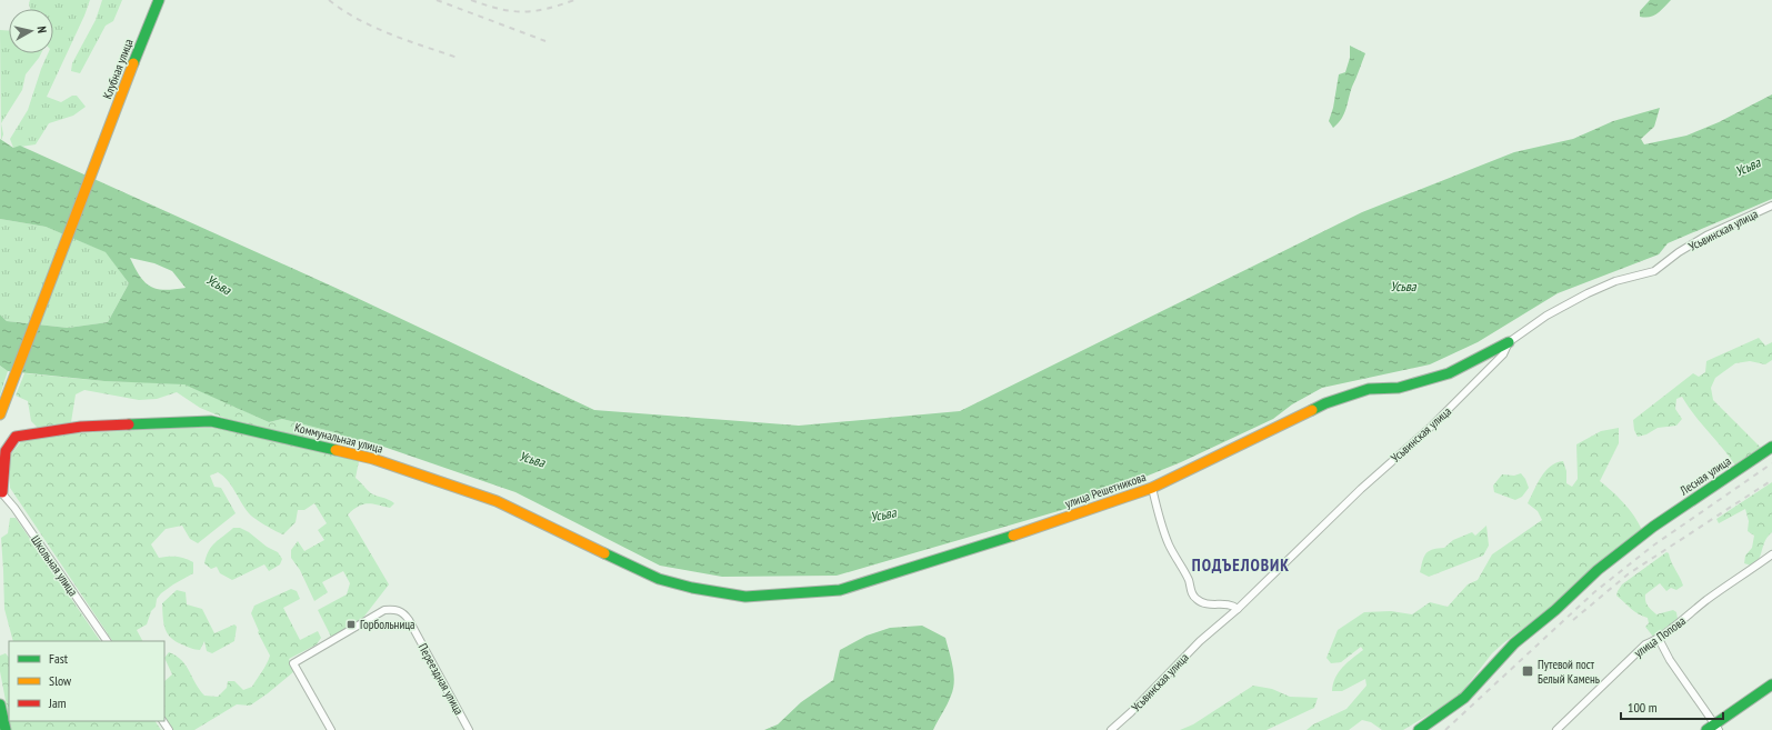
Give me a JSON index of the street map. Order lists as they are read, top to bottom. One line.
{"streets":{"street":["Клубная улица","Усьвинская улица","Коммунальная улица","Лесная улица","улица Решетникова","Школьная улица","улица Попова","Переездная улица"]},"crossings":[["Усьвинская улица","улица Решетникова"],["Коммунальная улица","улица Решетникова"],["Коммунальная улица","Школьная улица"]],"districts":["ПОДЪЕЛОВИК"],"water":["Усьва"],"places":{"transit":["Горбольница","Путевой пост Белый Камень"]},"legend":["Fast","Slow","Jam"],"scale_bar":"100 m","north":"right"}
